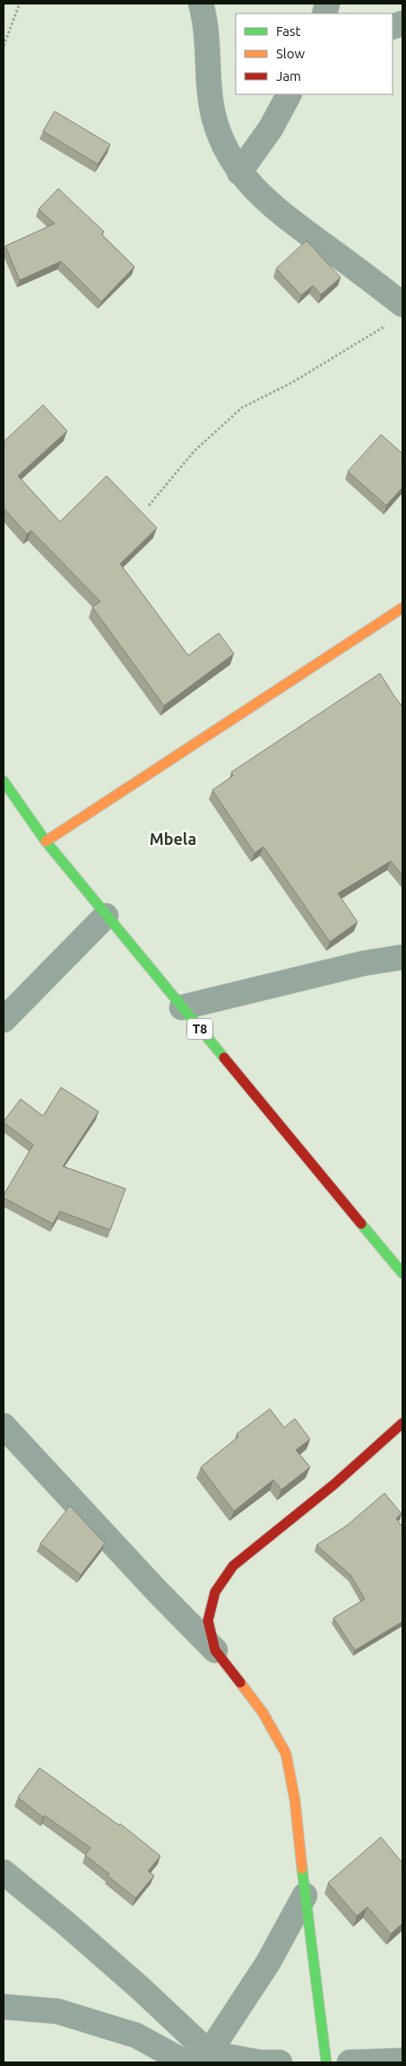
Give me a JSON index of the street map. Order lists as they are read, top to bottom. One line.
{"streets":{"main road":["T8"]},"districts":["Mbela"],"legend":["Fast","Slow","Jam"]}
